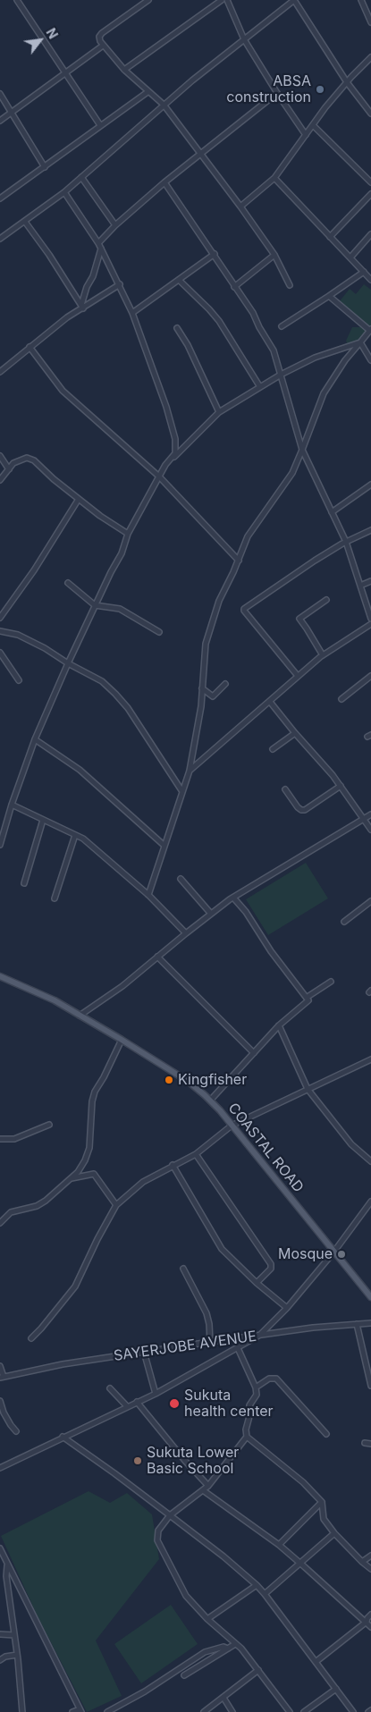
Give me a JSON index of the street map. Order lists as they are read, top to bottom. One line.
{"streets":{"main road":["COASTAL ROAD"],"street":["SAYERJOBE AVENUE"]},"places":["ABSA construction","Kingfisher","Mosque","Sukuta health center","Sukuta Lower Basic School"],"north":"top right"}
